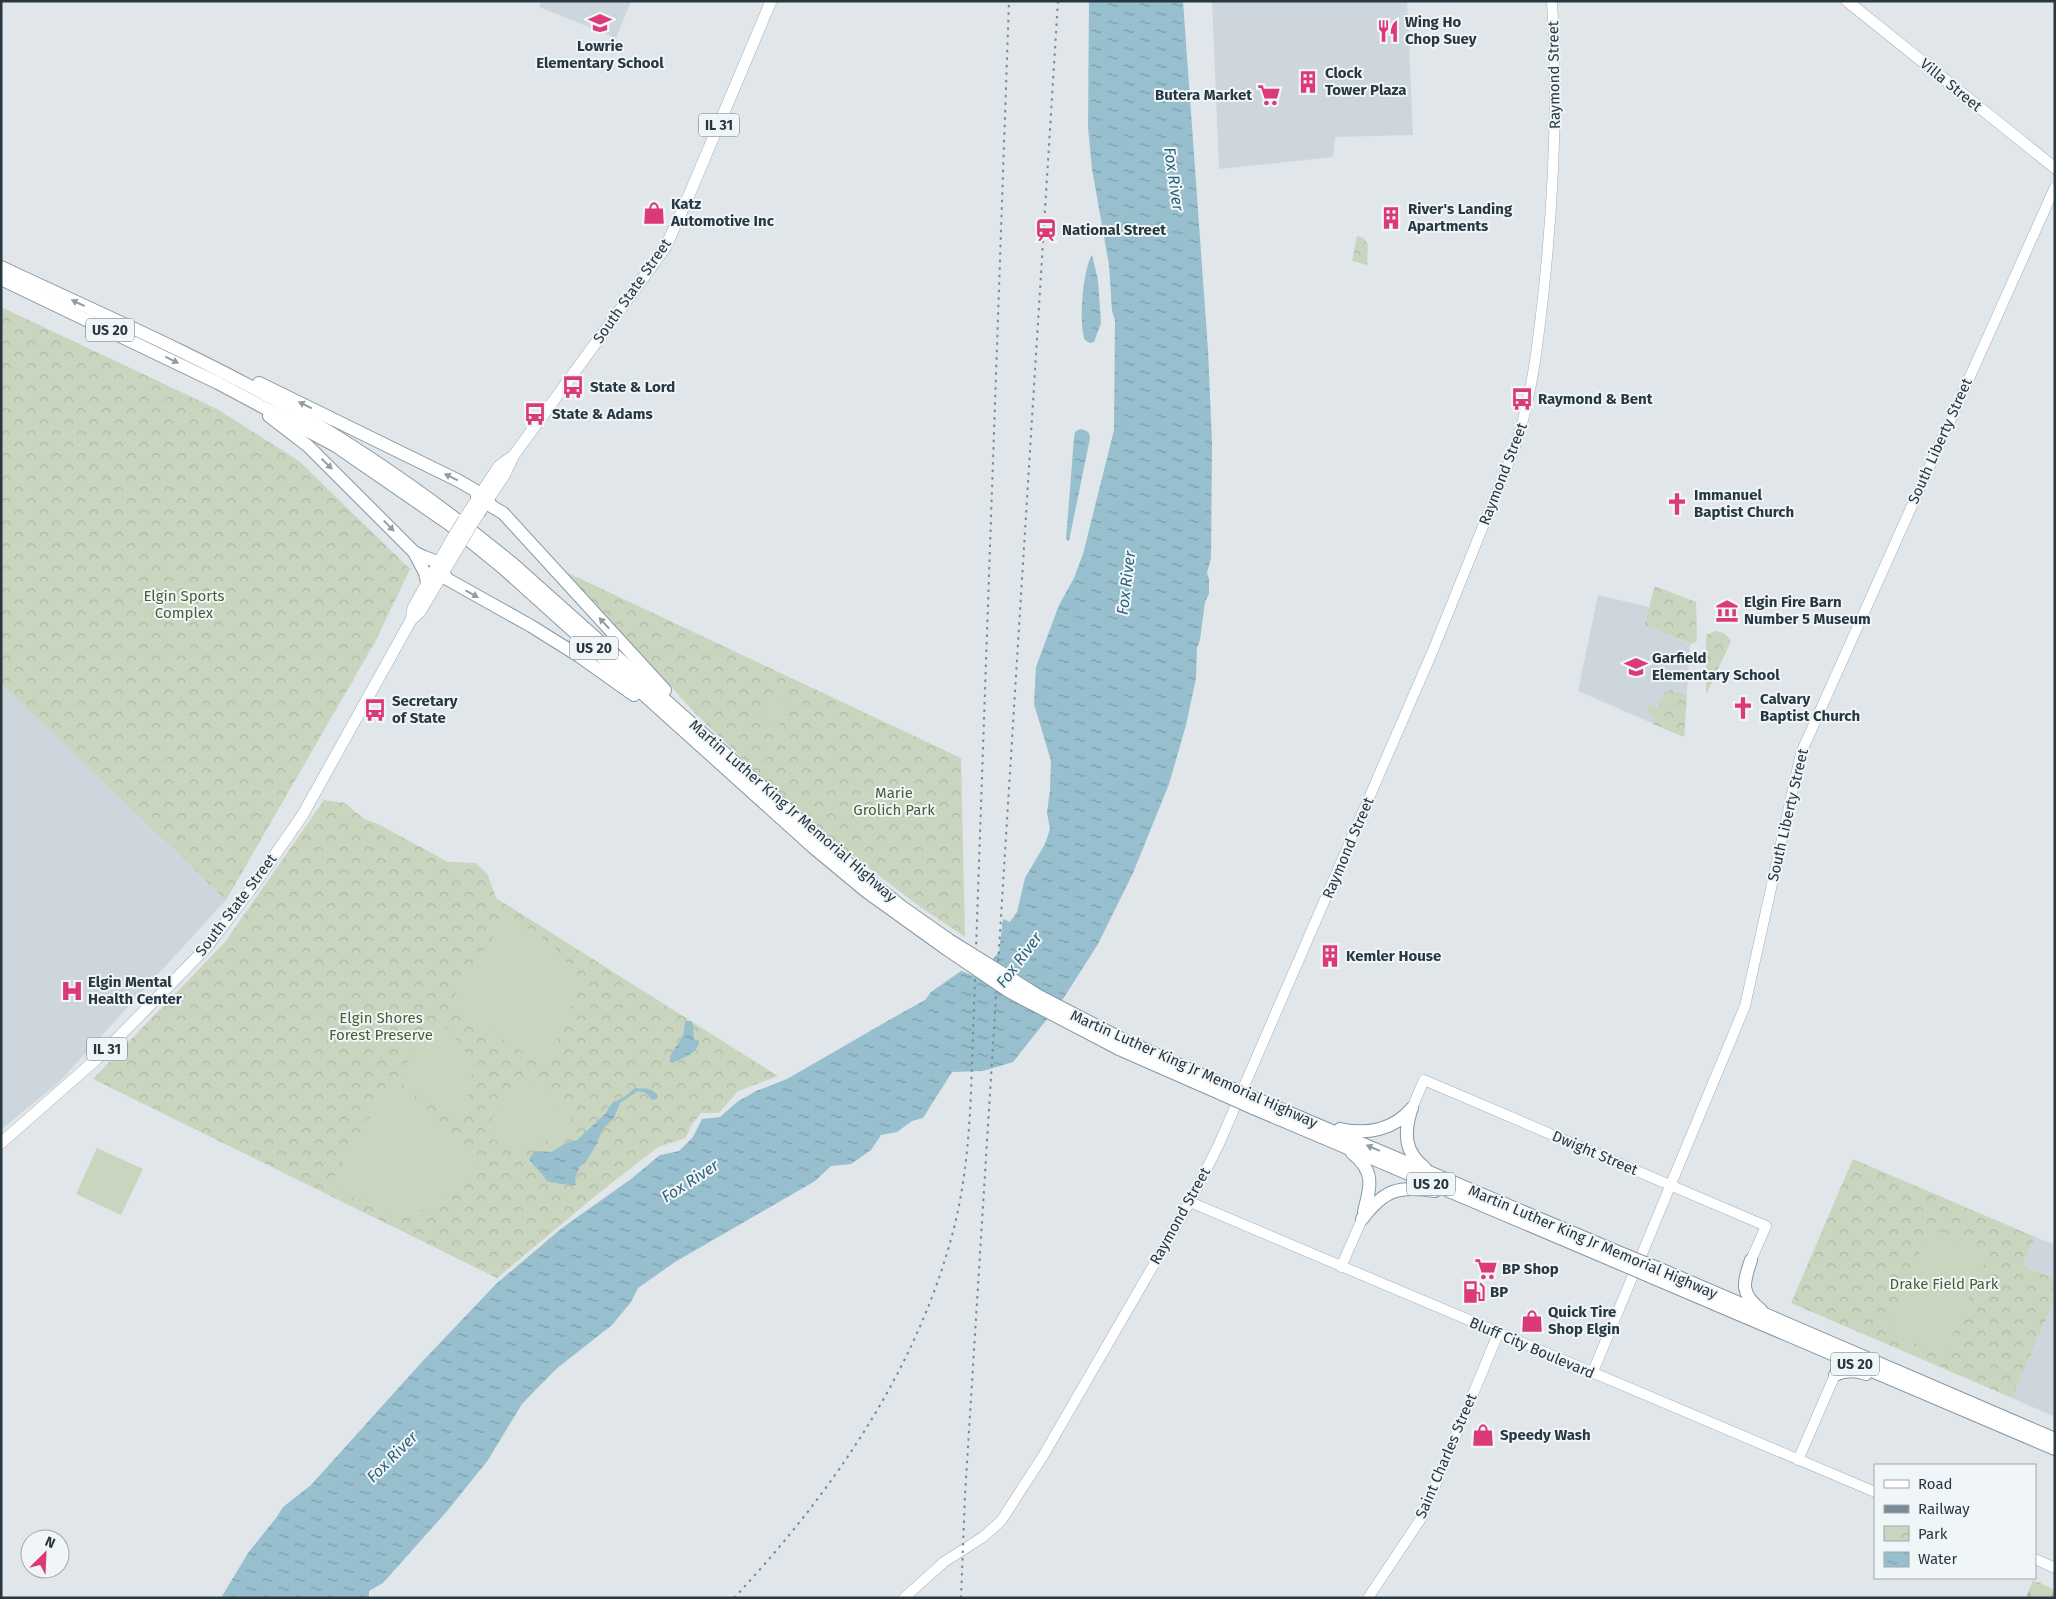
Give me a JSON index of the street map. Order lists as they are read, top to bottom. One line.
{"streets":{"highway":["US 20","Martin Luther King Jr Memorial Highway"],"main road":["Raymond Street","Villa Street","IL 31","South State Street","South Liberty Street","Dwight Street","Bluff City Boulevard","Saint Charles Street"]},"crossings":[["Raymond Street","Bluff City Boulevard"],["South Liberty Street","Dwight Street"],["South Liberty Street","Bluff City Boulevard"],["Bluff City Boulevard","Saint Charles Street"]],"water":["Fox River"],"parks":["Elgin Sports Complex","Marie Grolich Park","Elgin Shores Forest Preserve","Drake Field Park"],"places":{"school or university":["Lowrie Elementary School","Garfield Elementary School"],"restaurant":["Wing Ho Chop Suey"],"building":["Clock Tower Plaza","River's Landing Apartments","Kemler House"],"supermarket":["Butera Market","BP Shop"],"shop":["Katz Automotive Inc","Quick Tire Shop Elgin","Speedy Wash"],"station":["National Street"],"bus stop":["State & Lord","Raymond & Bent","State & Adams","Secretary of State"],"church":["Immanuel Baptist Church","Calvary Baptist Church"],"museum":["Elgin Fire Barn Number 5 Museum"],"hospital":["Elgin Mental Health Center"],"fuel station":["BP"]},"legend":["Road","Railway","Park","Water"],"north":"top right"}
